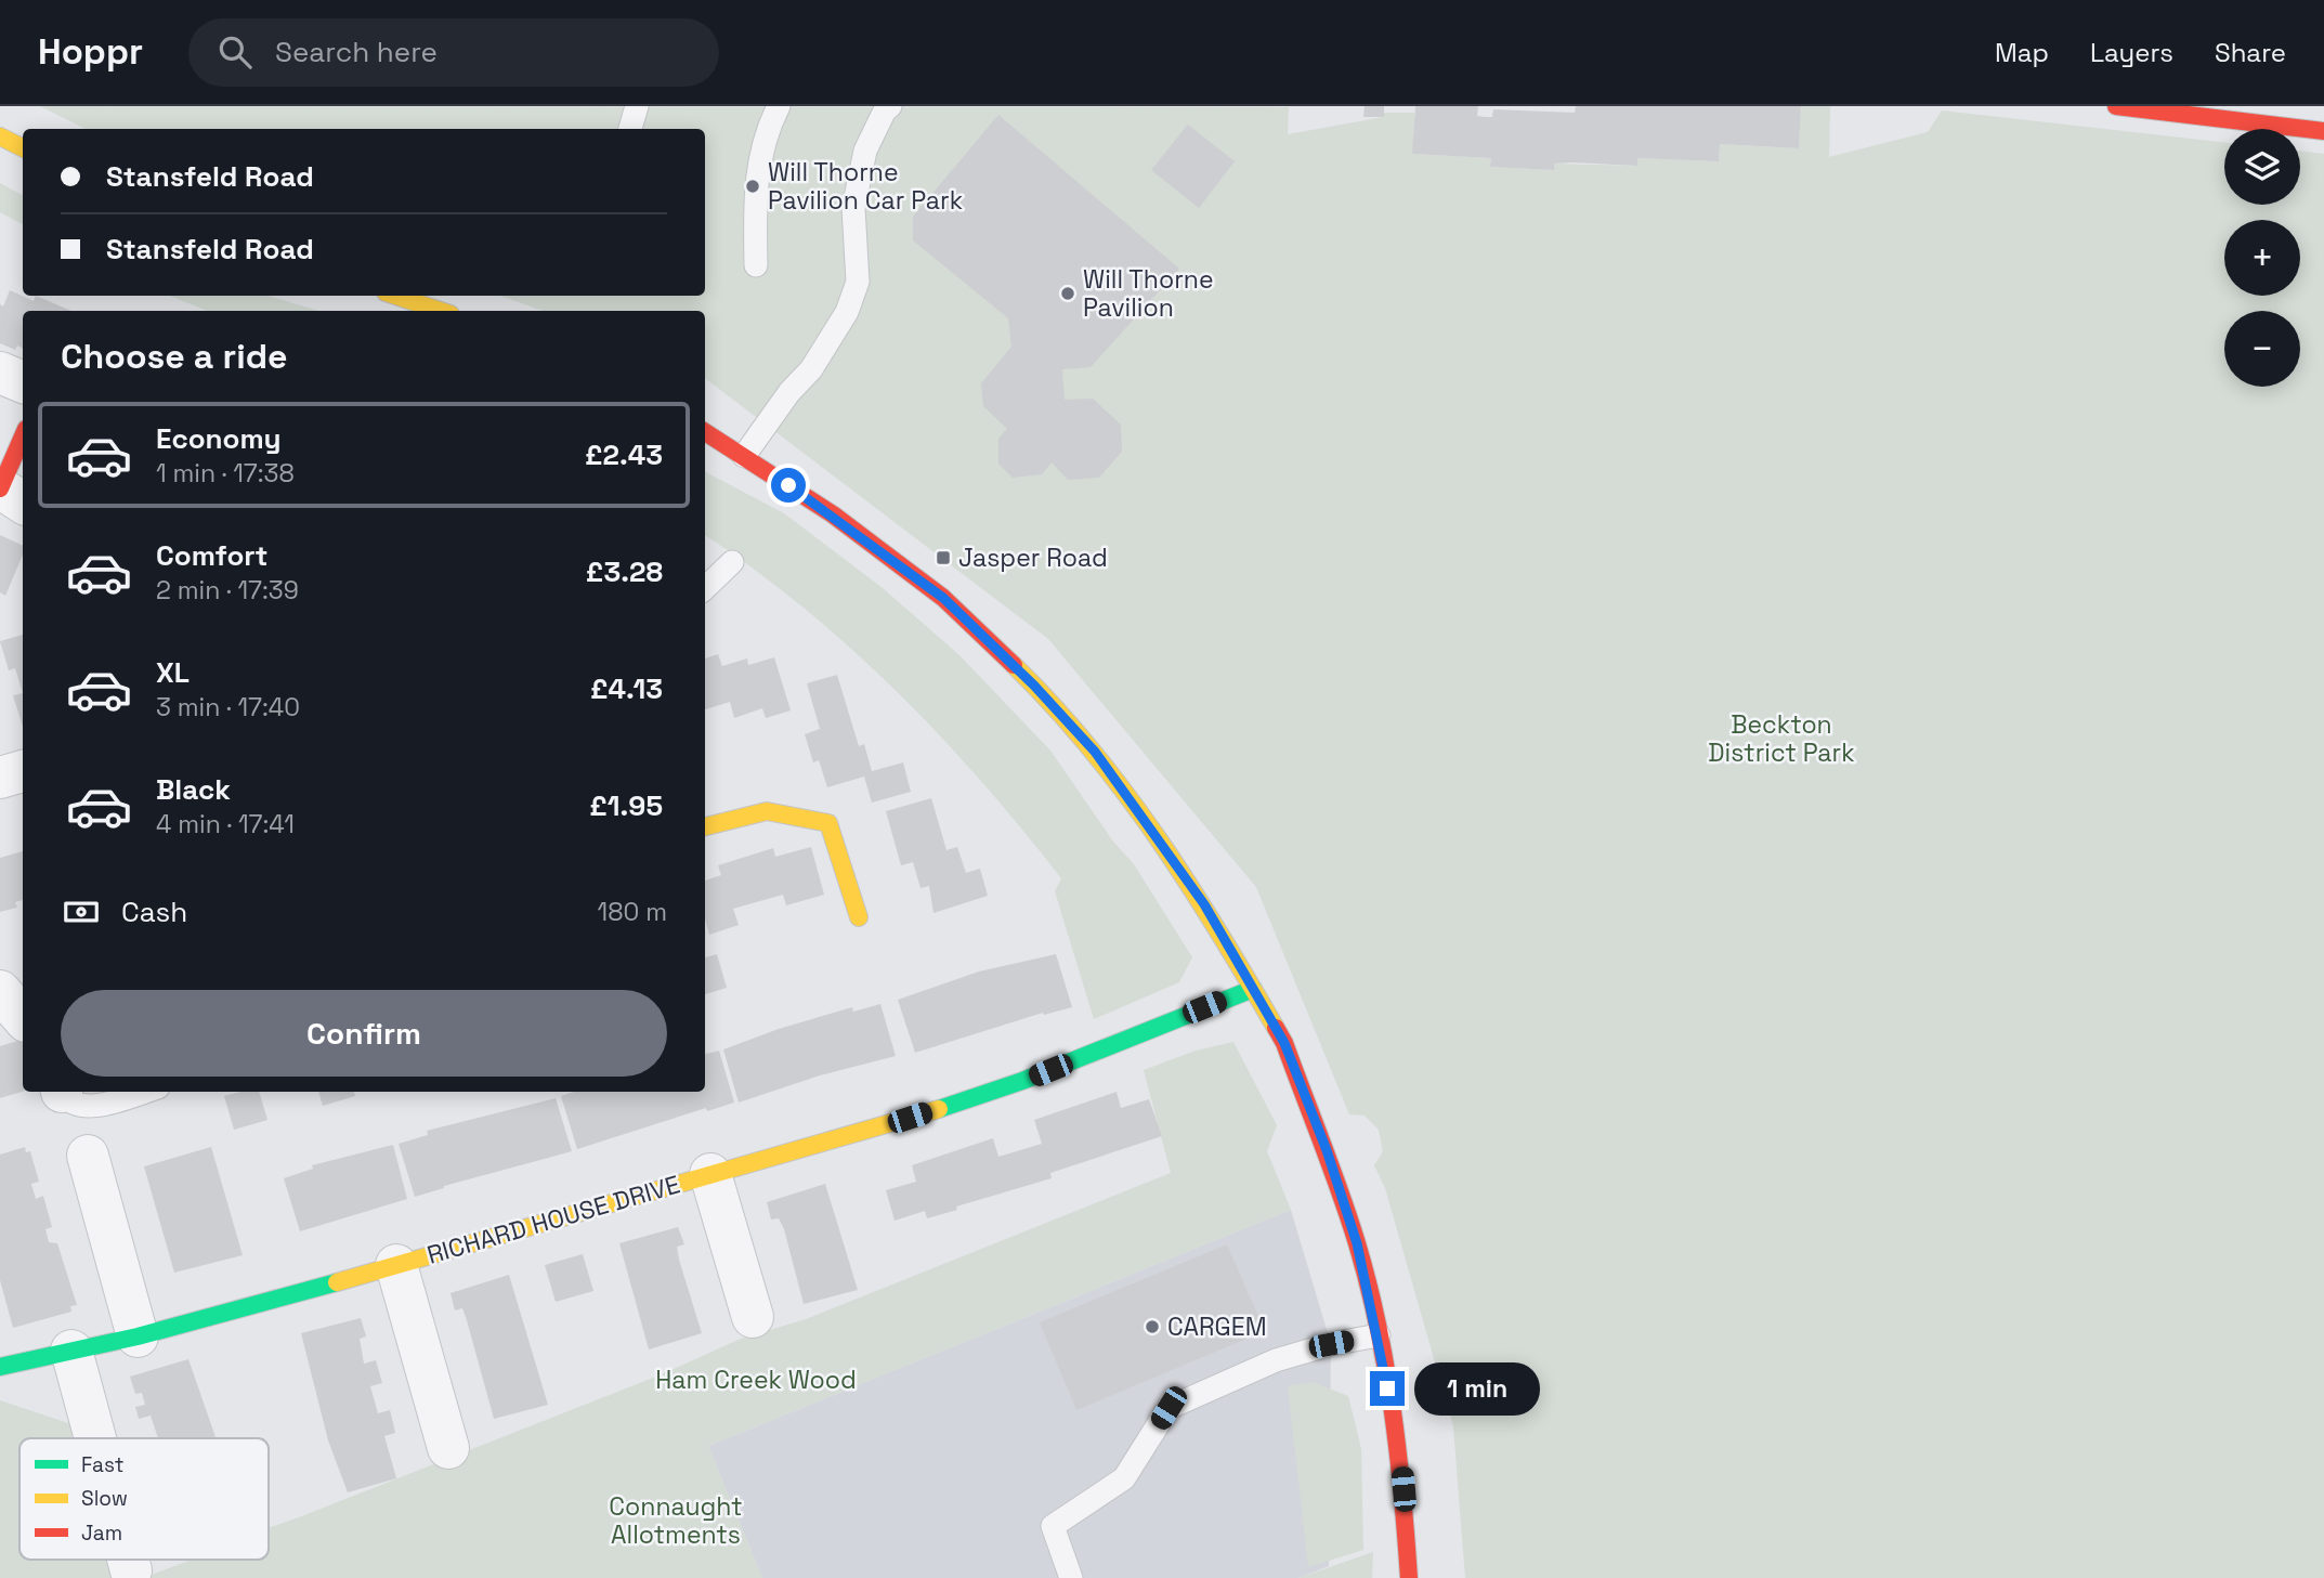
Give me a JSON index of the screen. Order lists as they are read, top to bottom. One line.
{"streets":{"street":["RICHARD HOUSE DRIVE"]},"parks":["Beckton District Park","Ham Creek Wood","Connaught Allotments"],"places":{"other":["Will Thorne Pavilion Car Park","Will Thorne Pavilion","CARGEM"],"transit":["Jasper Road"]},"legend":["Fast","Slow","Jam"],"page":{"header":"Hoppr","search":"Search here","nav":["Map","Layers","Share"],"map_buttons":["+","−"],"banner":["Stansfeld Road","Stansfeld Road"],"heading":"Choose a ride","list":[{"name":"Economy","note":"1 min · 17:38","value":"£2.43"},{"name":"Comfort","note":"2 min · 17:39","value":"£3.28"},{"name":"XL","note":"3 min · 17:40","value":"£4.13"},{"name":"Black","note":"4 min · 17:41","value":"£1.95"}],"pay":["Cash","180 m"],"buttons":"Confirm","bubble":"1 min"}}
